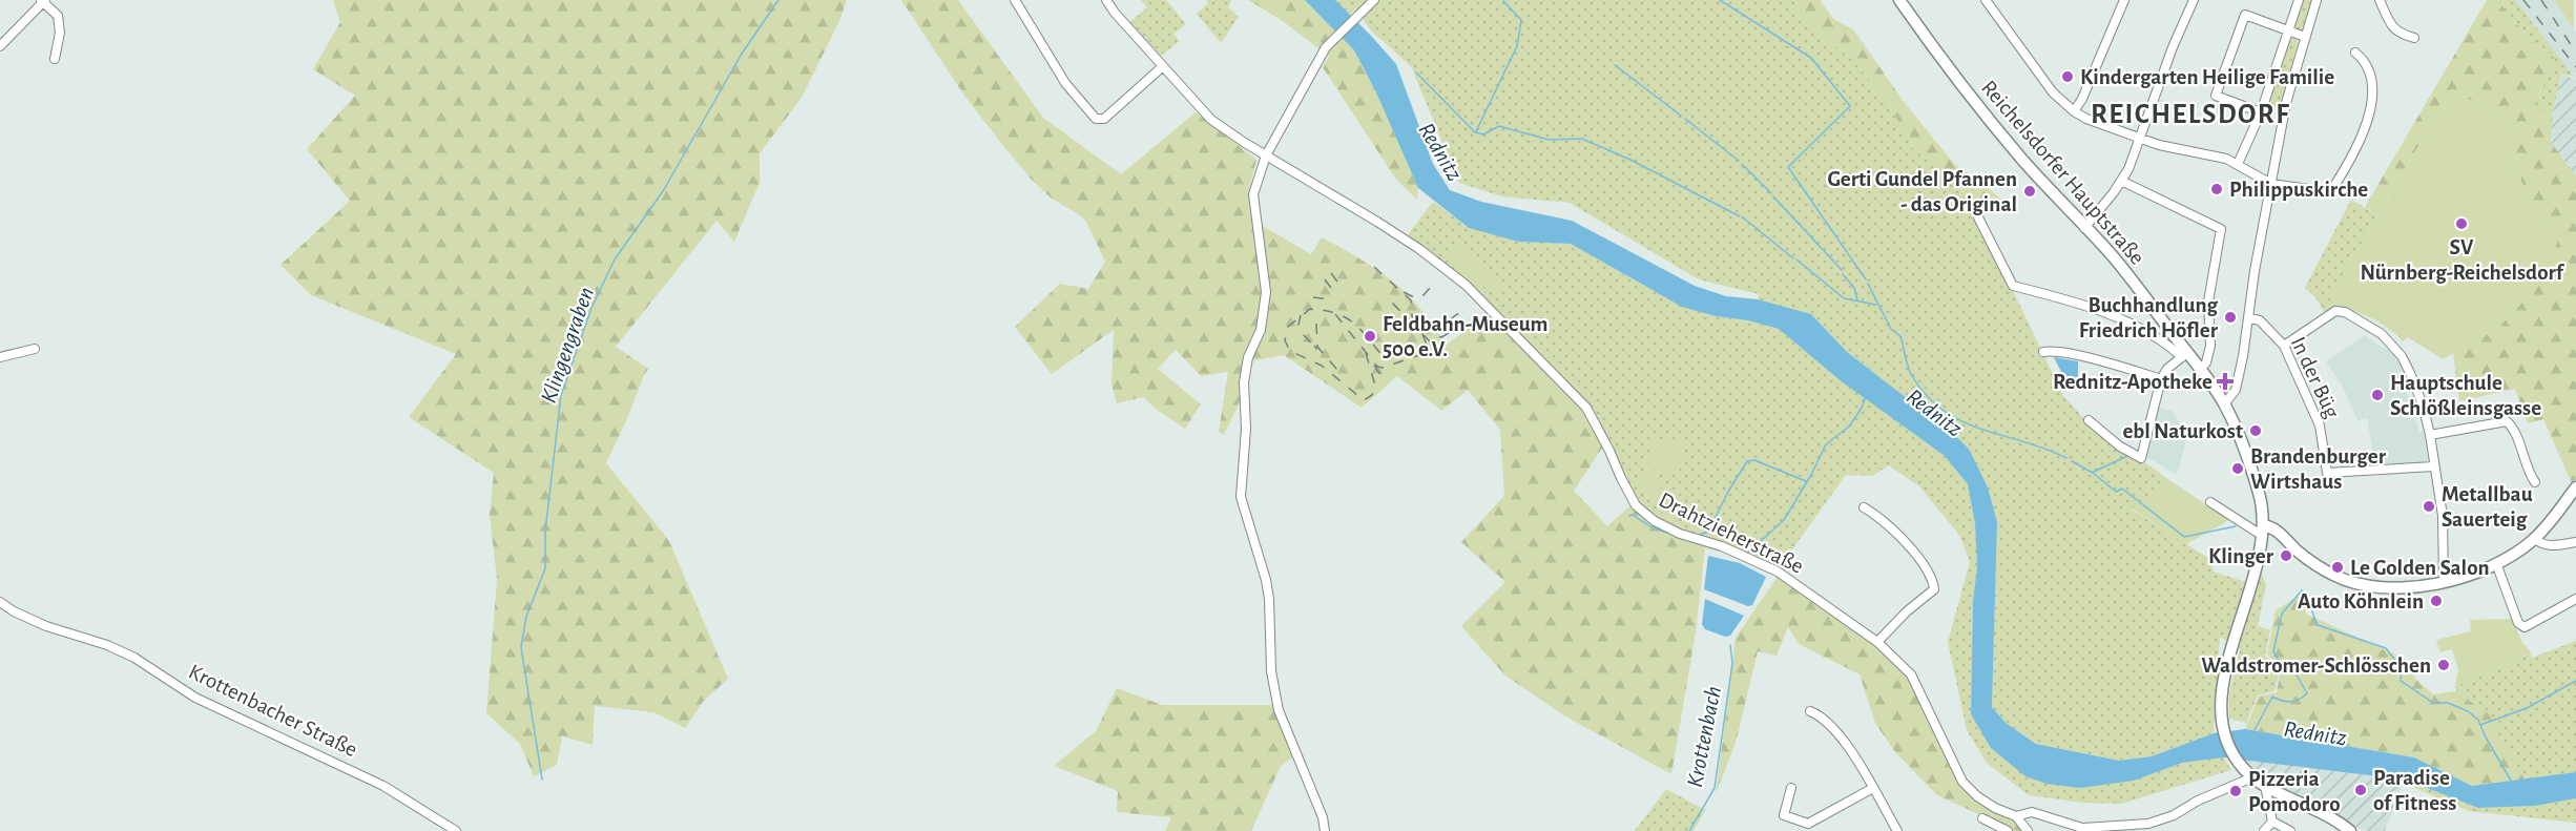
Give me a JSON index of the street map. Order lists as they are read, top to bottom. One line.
{"streets":{"main road":["Reichelsdorfer Hauptstraße"],"street":["In der Büg","Drahtzieherstraße","Krottenbacher Straße"]},"districts":["REICHELSDORF"],"water":["Rednitz","Klingengraben","Krottenbach"],"places":{"other":["Kindergarten Heilige Familie","Philippuskirche","Gerti Gundel Pfannen - das Original","SV Nürnberg-Reichelsdorf","Buchhandlung Friedrich Höfler","Feldbahn-Museum 500 e.V.","Hauptschule Schlößleinsgasse","ebl Naturkost","Brandenburger Wirtshaus","Metallbau Sauerteig","Klinger","Le Golden Salon","Auto Köhnlein","Waldstromer-Schlösschen","Paradise of Fitness","Pizzeria Pomodoro"],"health":["Rednitz-Apotheke"]}}
